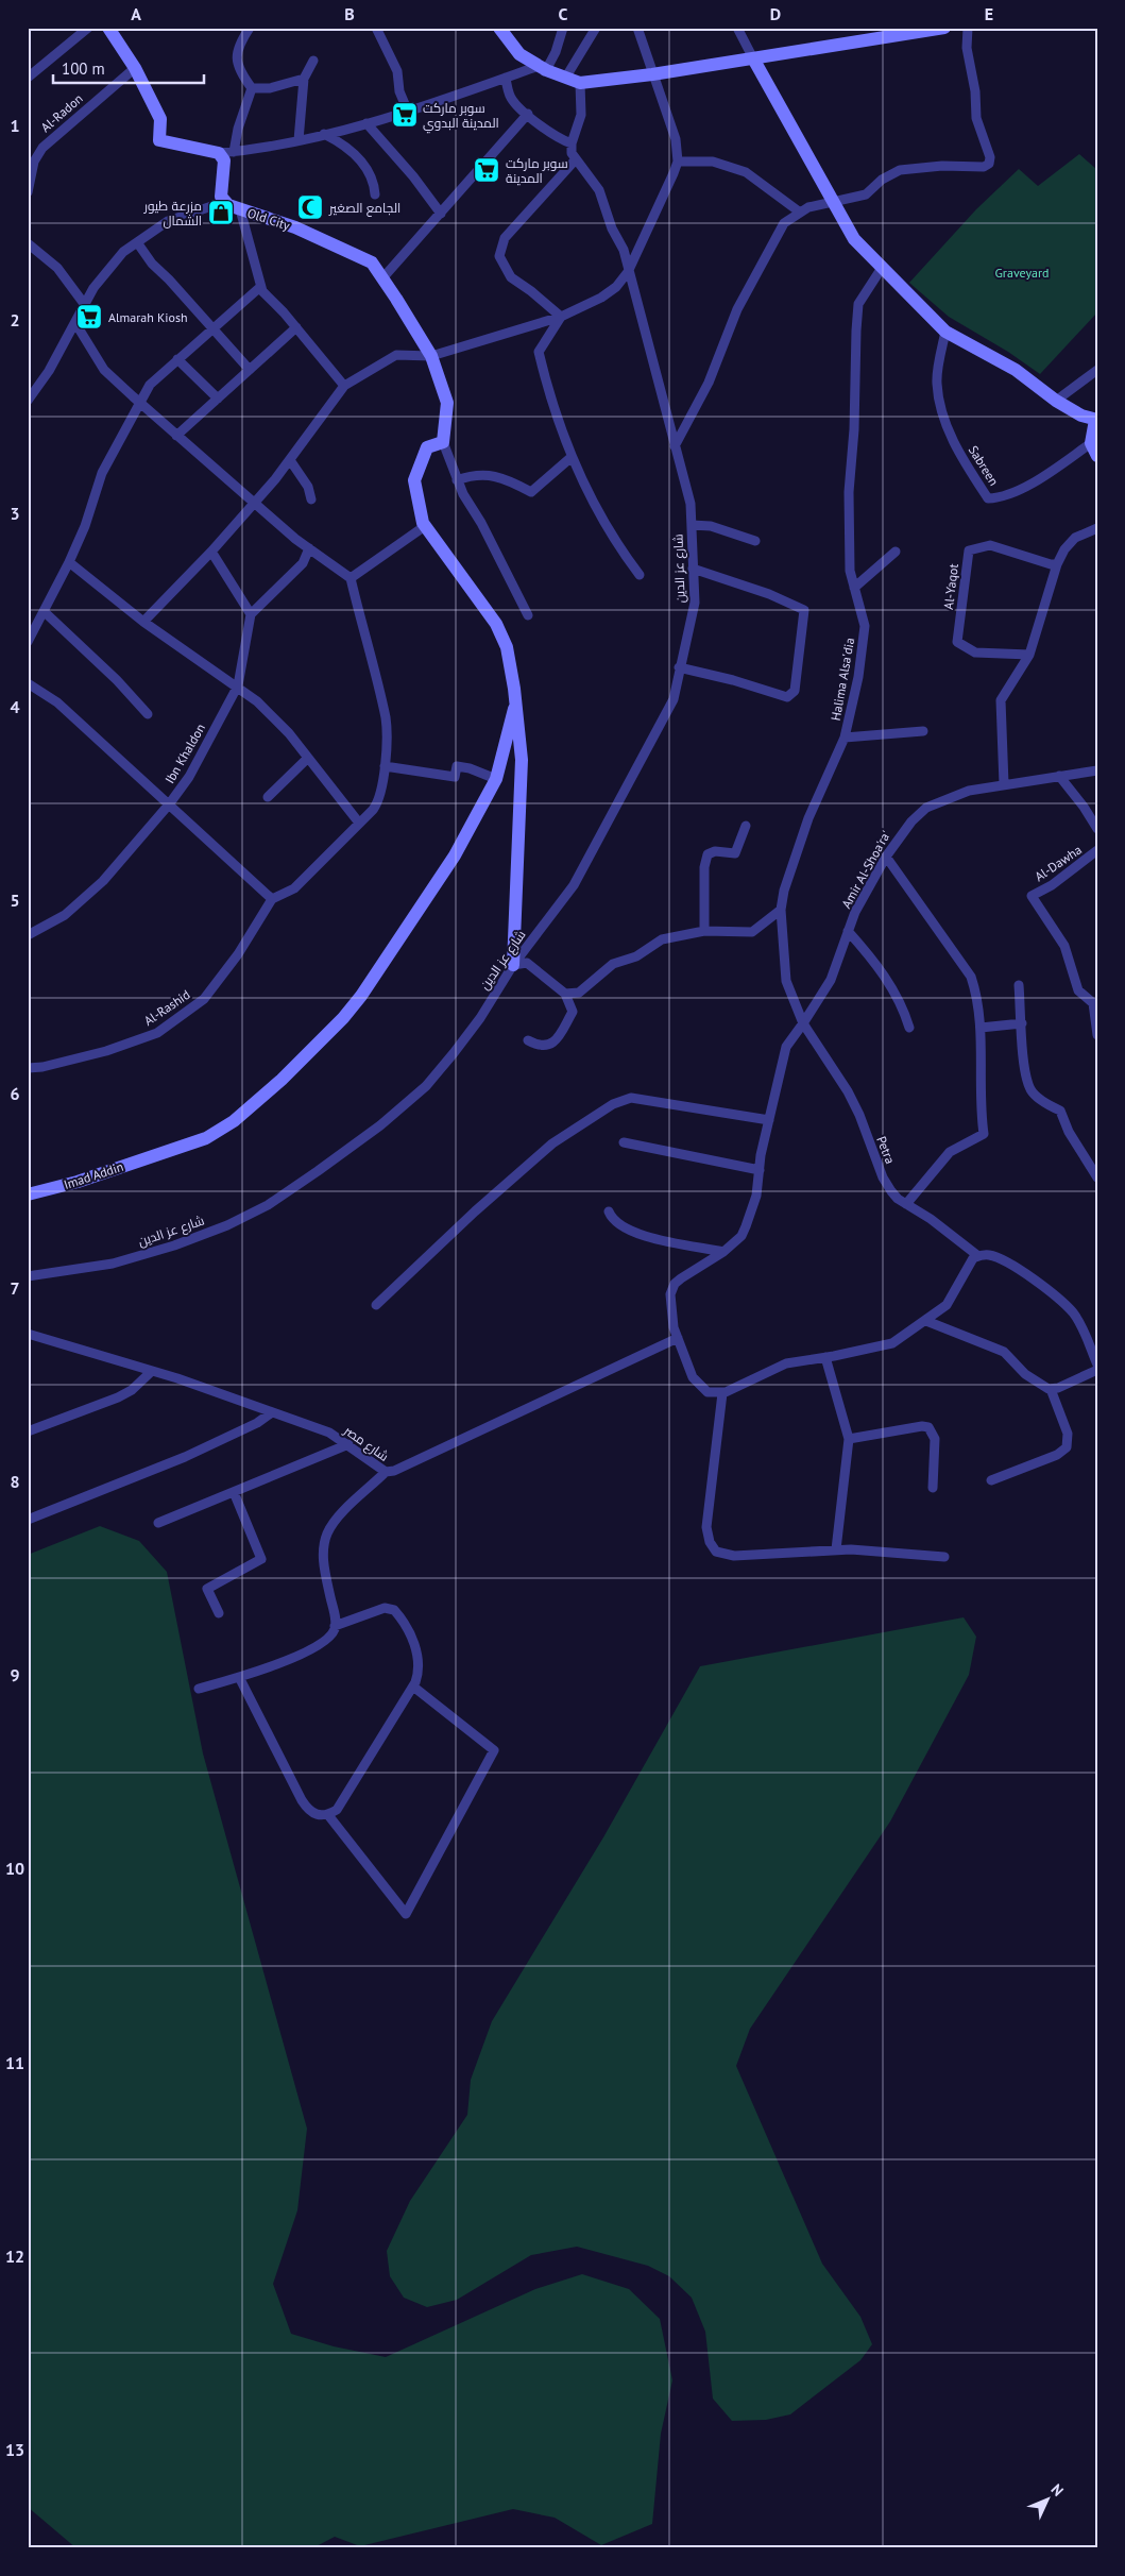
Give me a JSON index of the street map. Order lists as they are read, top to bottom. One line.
{"streets":{"street":["Al-Radon","Old City","Sabreen","شارع عز الدين","Al-Yaqot","Halima Alsa'dia","Ibn Khaldon","Al-Dawha","Amir Al-Shoa'ra'","Al-Rashid","Petra","Imad Addin","شارع مصر"]},"crossings":[["Halima Alsa'dia","Amir Al-Shoa'ra'"],["Halima Alsa'dia","Petra"],["Amir Al-Shoa'ra'","Petra"],["Amir Al-Shoa'ra'","شارع مصر"]],"parks":["Graveyard"],"places":{"supermarket":["سوبر ماركت المدينة البدوي","سوبر ماركت المدينة","Almarah Kiosh"],"mosque":["الجامع الصغير"],"shop":["مزرعة طيور الشمال"]},"scale_bar":"100 m","north":"top right","grid":{"columns":["A","B","C","D","E"],"rows":["1","2","3","4","5","6","7","8","9","10","11","12","13"]}}
